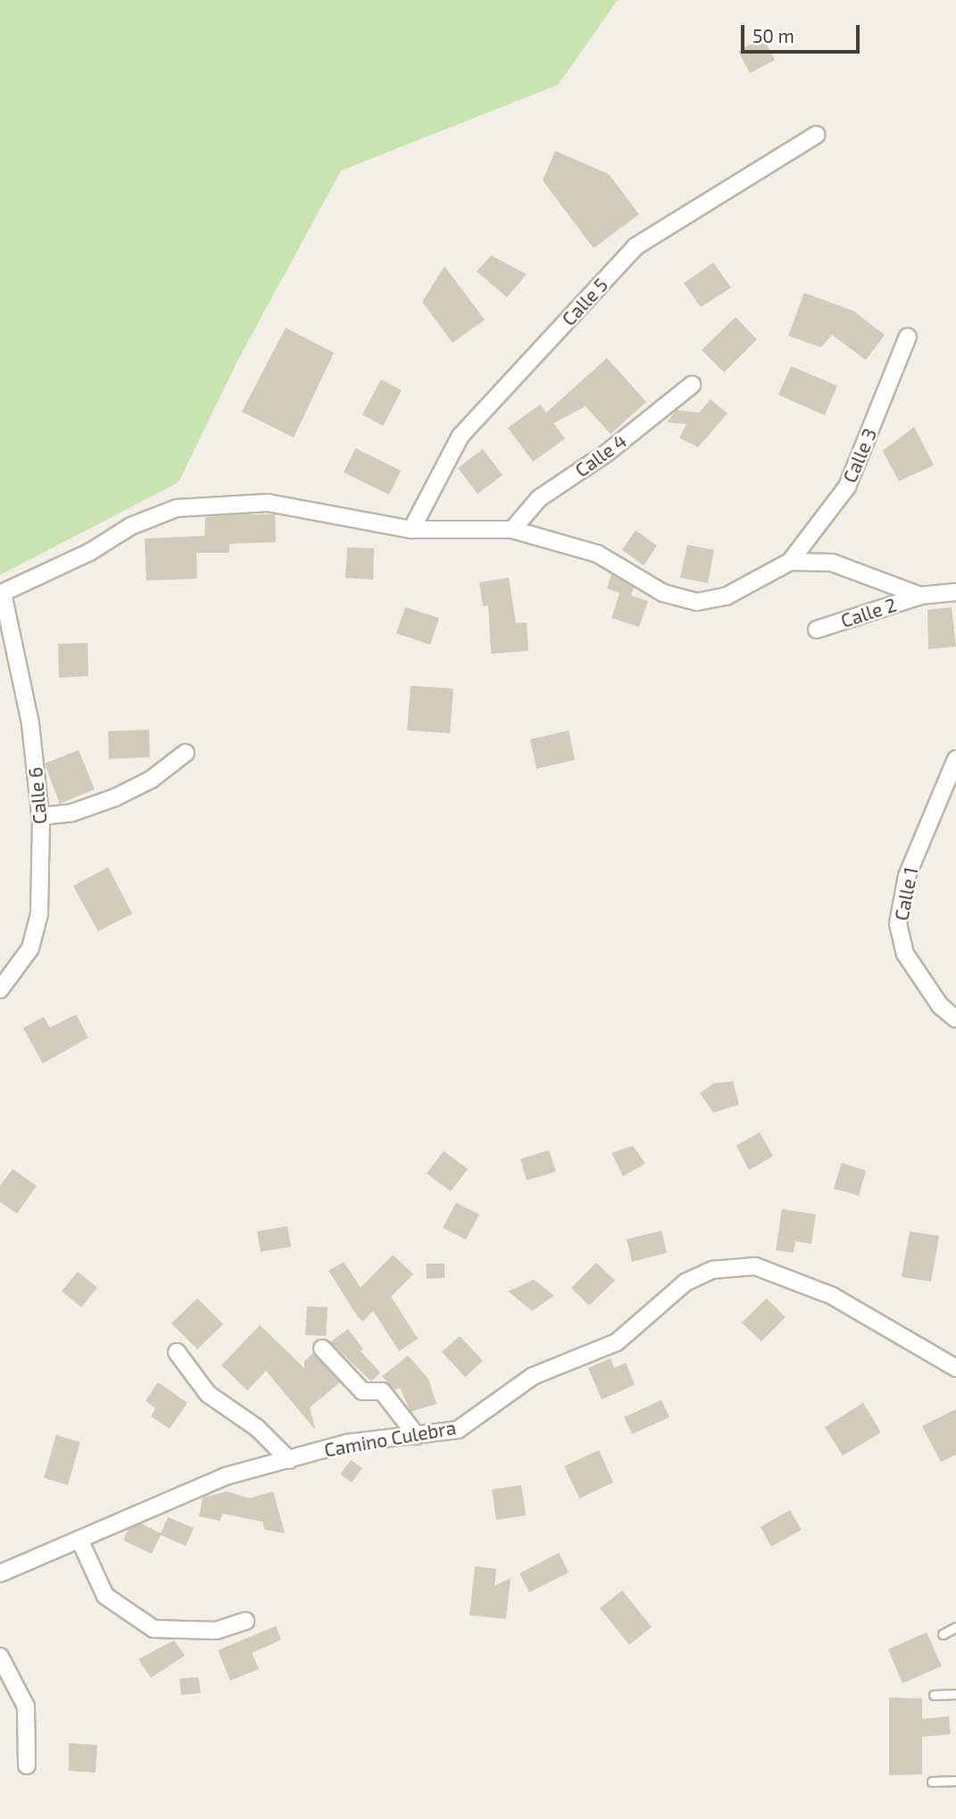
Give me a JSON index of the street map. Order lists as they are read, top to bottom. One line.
{"streets":{"street":["Calle 5","Calle 4","Calle 3","Calle 2","Calle 6","Calle 1","Camino Culebra"]},"scale_bar":"50 m"}
